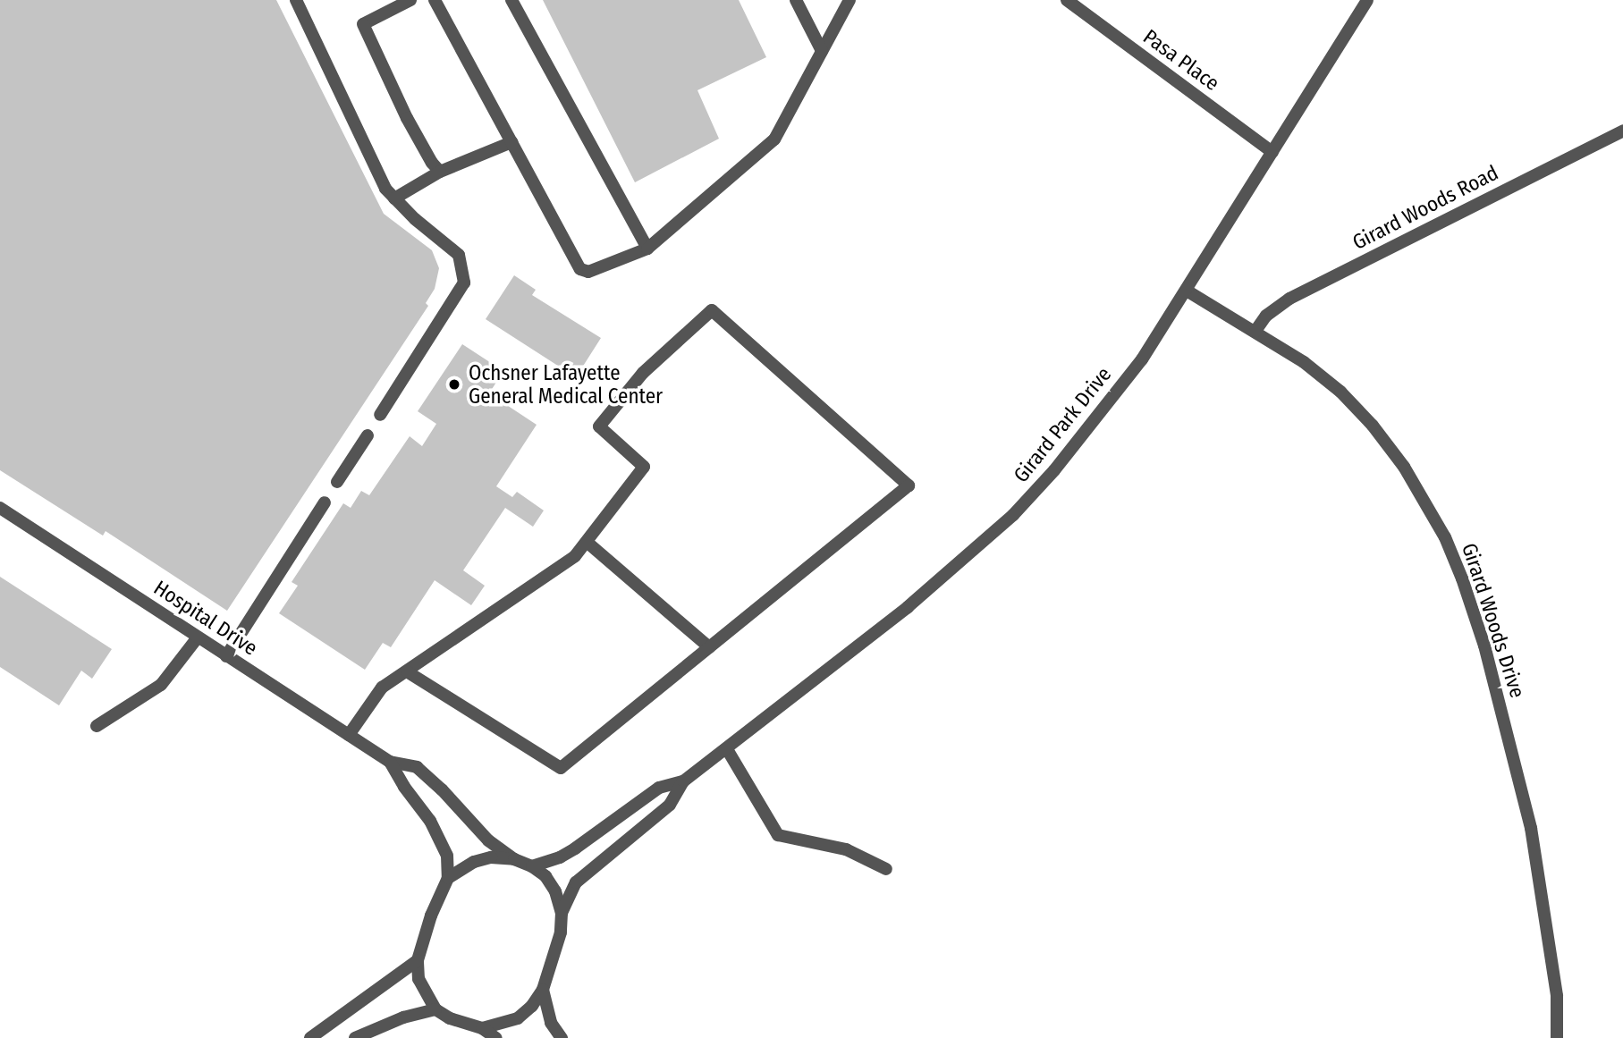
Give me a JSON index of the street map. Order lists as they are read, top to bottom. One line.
{"streets":{"street":["Pasa Place","Girard Woods Road","Girard Park Drive","Hospital Drive","Girard Woods Drive"]},"crossings":[["Pasa Place","Girard Park Drive"],["Girard Woods Road","Girard Woods Drive"],["Girard Park Drive","Hospital Drive"],["Girard Park Drive","Girard Woods Drive"]],"places":["Ochsner Lafayette General Medical Center"]}
